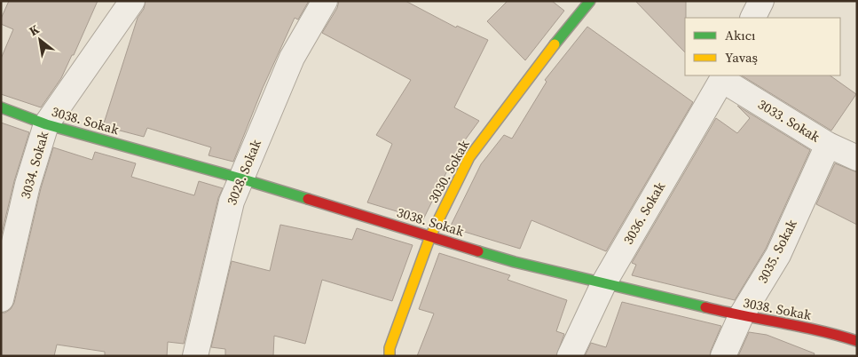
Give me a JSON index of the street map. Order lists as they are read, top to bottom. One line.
{"streets":{"street":["3038. Sokak","3033. Sokak","3034. Sokak","3030. Sokak","3028. Sokak","3036. Sokak","3035. Sokak"]},"crossings":[["3038. Sokak","3034. Sokak"],["3038. Sokak","3030. Sokak"],["3038. Sokak","3028. Sokak"],["3038. Sokak","3036. Sokak"],["3038. Sokak","3035. Sokak"],["3033. Sokak","3036. Sokak"],["3033. Sokak","3035. Sokak"]],"legend":["Akıcı","Yavaş"],"north":"top left"}
